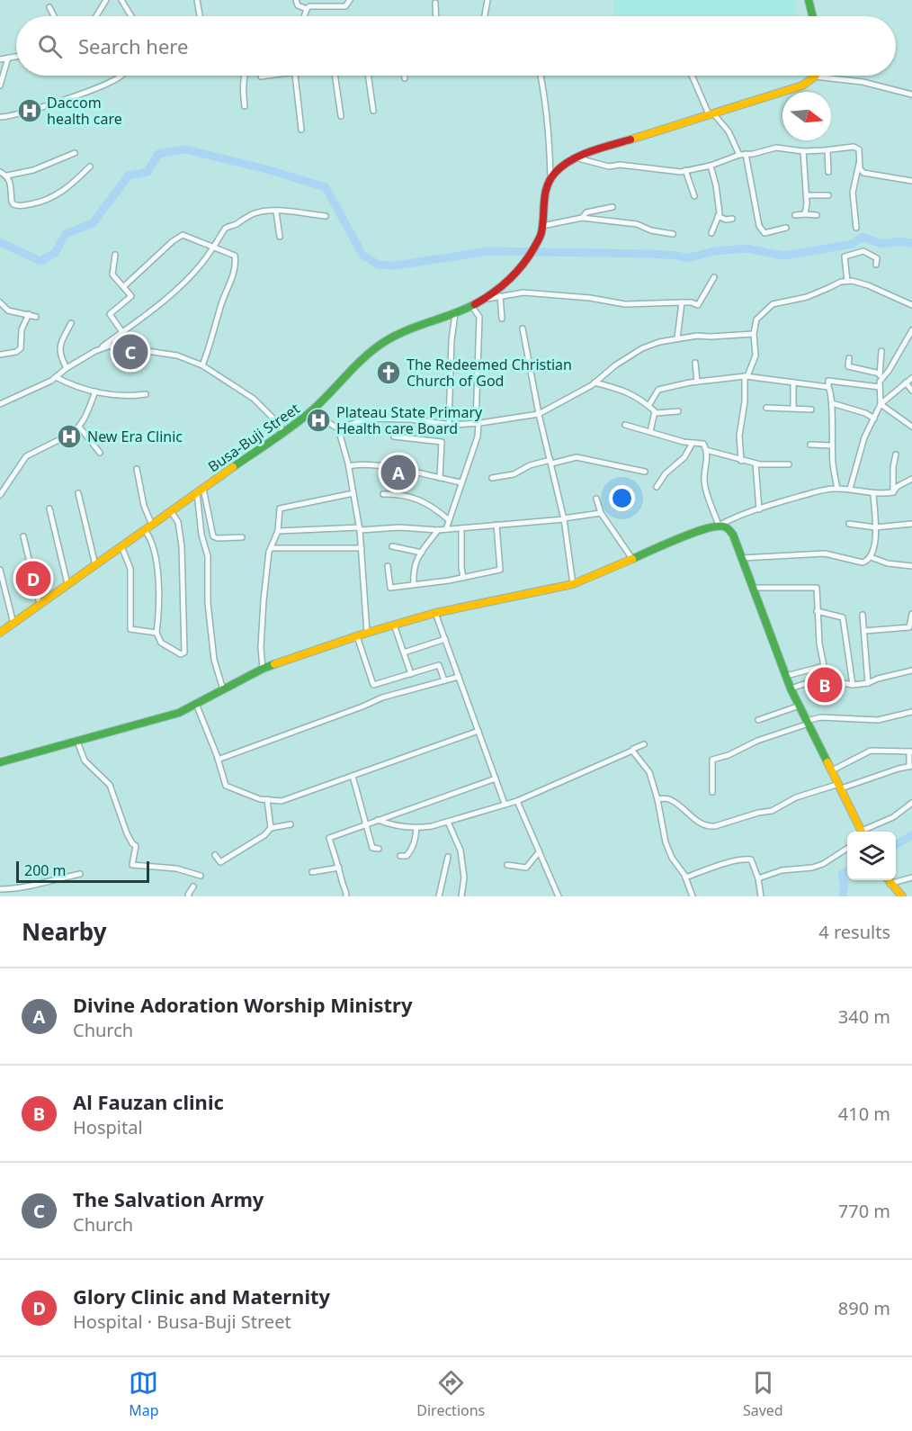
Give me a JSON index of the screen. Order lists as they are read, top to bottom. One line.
{"streets":{"street":["Busa-Buji Street"]},"places":{"hospital":["Daccom health care","Plateau State Primary Health care Board","New Era Clinic"],"church":["The Redeemed Christian Church of God"]},"scale_bar":"200 m","north":"right","page":{"search":"Search here","pins":["C","A","D","B"],"scale":"200 m","heading":["Nearby","4 results"],"list":[{"mark":"A","name":"Divine Adoration Worship Ministry","note":"Church","value":"340 m"},{"mark":"B","name":"Al Fauzan clinic","note":"Hospital","value":"410 m"},{"mark":"C","name":"The Salvation Army","note":"Church","value":"770 m"},{"mark":"D","name":"Glory Clinic and Maternity","note":"Hospital · Busa-Buji Street","value":"890 m"}],"nav":["Map","Directions","Saved"]}}
